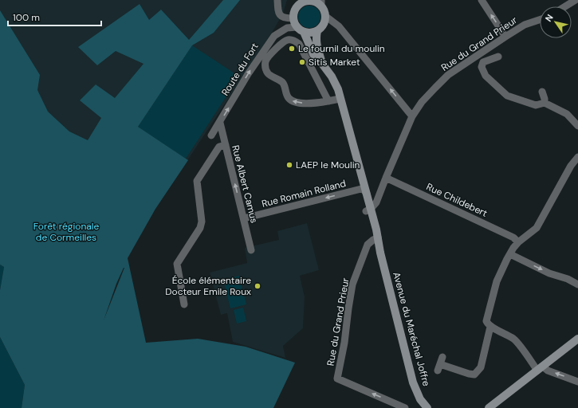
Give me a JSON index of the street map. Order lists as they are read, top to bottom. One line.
{"streets":{"street":["Rue du Grand Prieur","Route du Fort","Rue Albert Camus","Rue Romain Rolland","Rue Childebert","Avenue du Maréchal Joffre"]},"crossings":[["Rue du Grand Prieur","Rue Childebert"],["Rue du Grand Prieur","Avenue du Maréchal Joffre"],["Route du Fort","Rue Albert Camus"],["Rue Albert Camus","Rue Romain Rolland"]],"one_way":["Route du Fort","Rue Albert Camus","Rue Romain Rolland"],"parks":["Forêt régionale de Cormeilles"],"places":["Le fournil du moulin","Sitis Market","LAEP le Moulin","École élémentaire Docteur Emile Roux"],"scale_bar":"100 m","north":"top left"}
